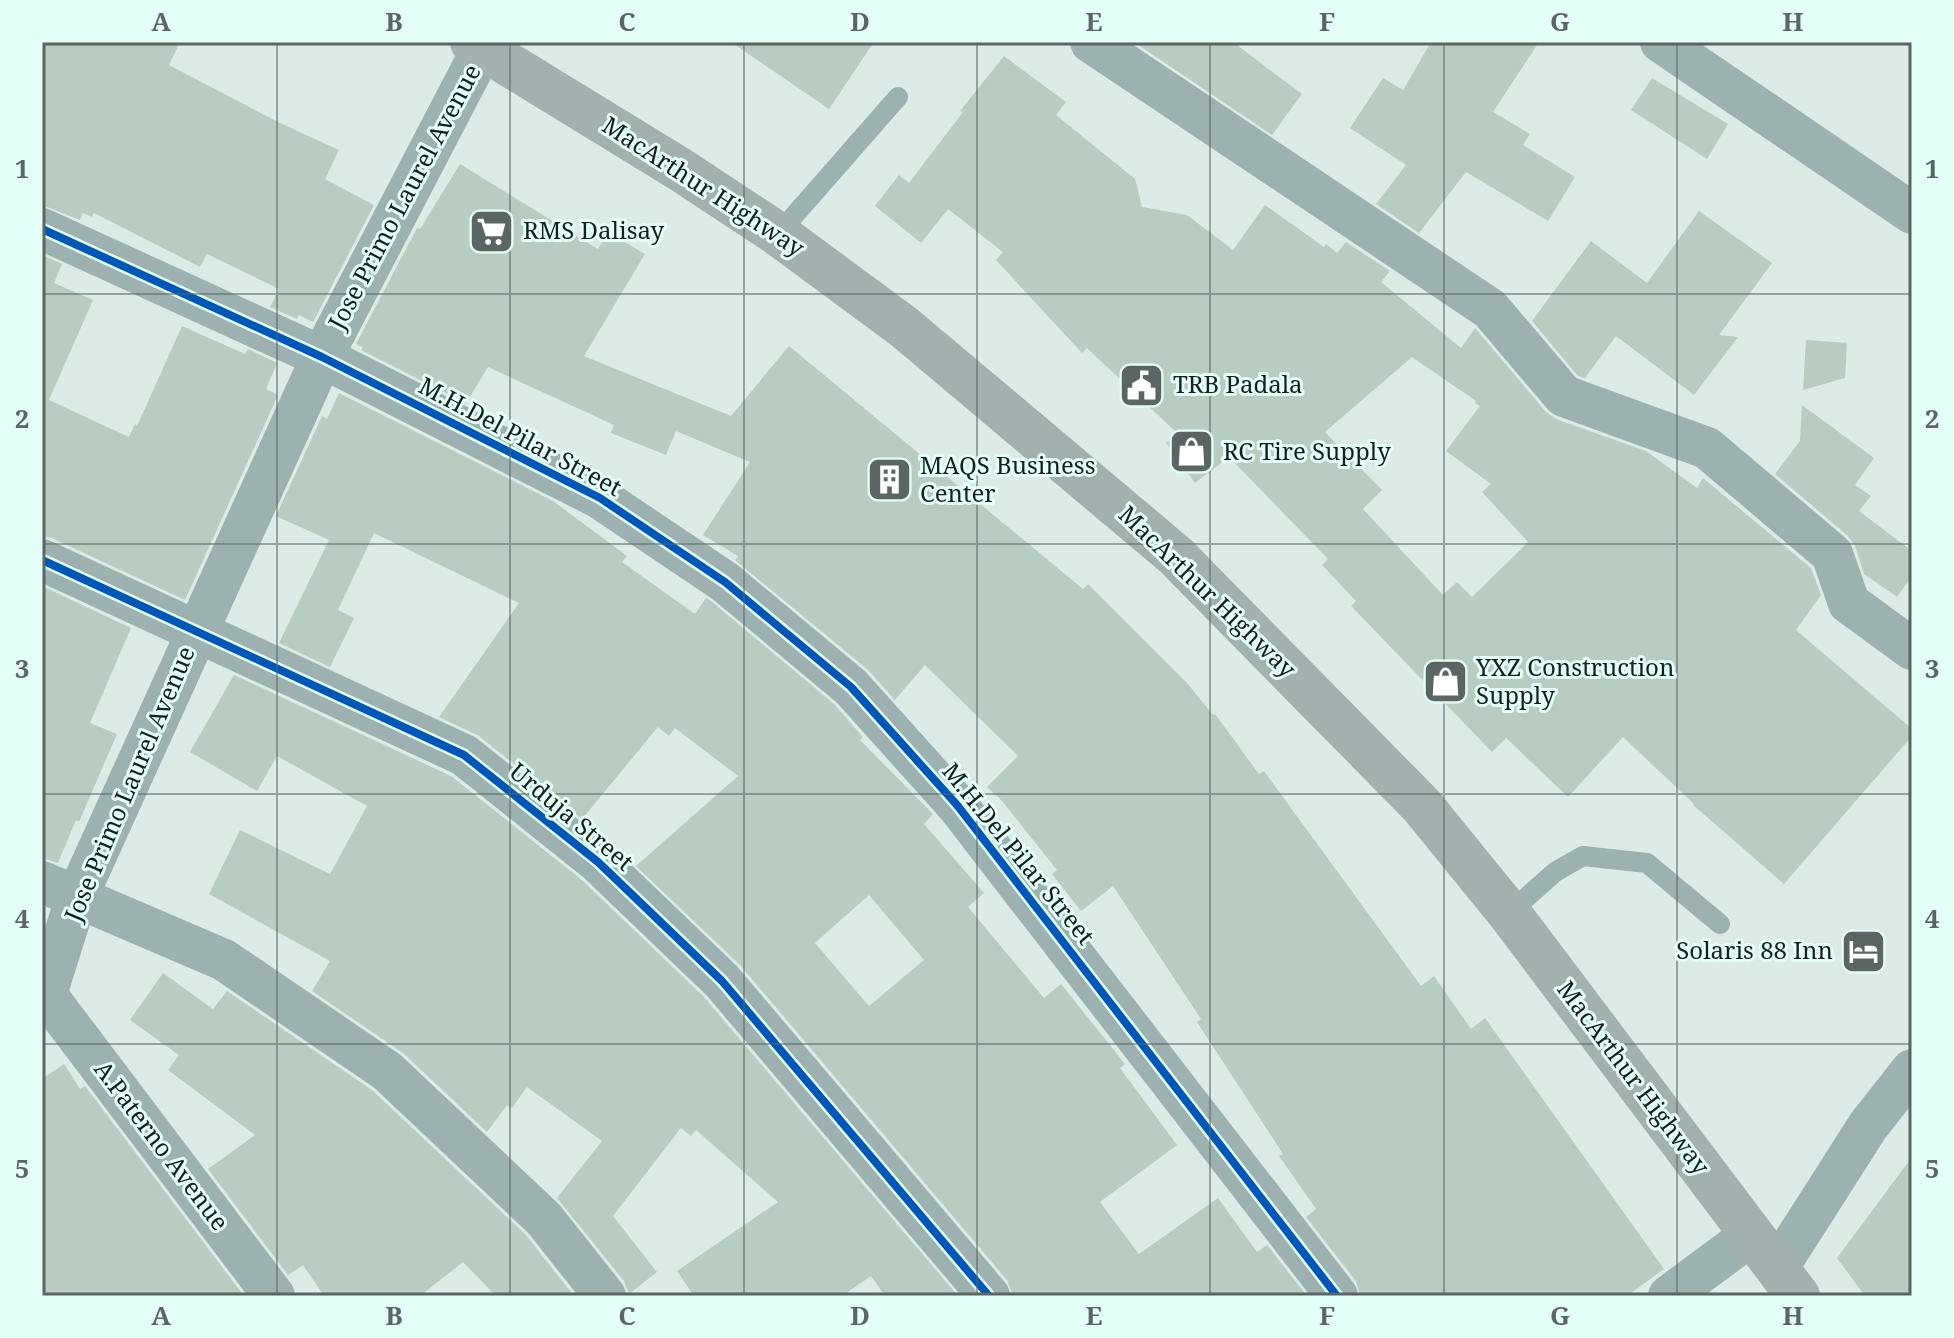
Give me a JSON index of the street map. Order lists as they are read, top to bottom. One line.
{"streets":{"highway":["MacArthur Highway"],"street":["Jose Primo Laurel Avenue","M.H.Del Pilar Street","Urduja Street","A.Paterno Avenue"]},"crossings":[["MacArthur Highway","Jose Primo Laurel Avenue"],["Jose Primo Laurel Avenue","M.H.Del Pilar Street"],["Jose Primo Laurel Avenue","Urduja Street"],["Jose Primo Laurel Avenue","A.Paterno Avenue"]],"places":{"supermarket":["RMS Dalisay"],"public building":["TRB Padala"],"shop":["RC Tire Supply","YXZ Construction Supply"],"building":["MAQS Business Center"],"hotel":["Solaris 88 Inn"]},"grid":{"columns":["A","B","C","D","E","F","G","H"],"rows":["1","2","3","4","5"]}}
